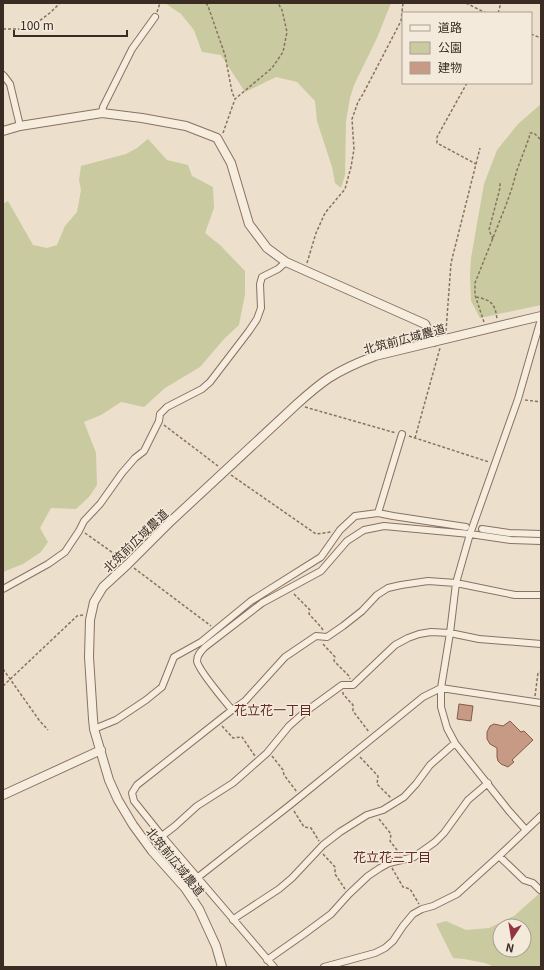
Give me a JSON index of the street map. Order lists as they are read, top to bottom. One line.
{"streets":{"street":["北筑前広域農道"]},"districts":["花立花一丁目","花立花三丁目"],"legend":["道路","公園","建物"],"scale_bar":"100 m","north":"bottom"}
